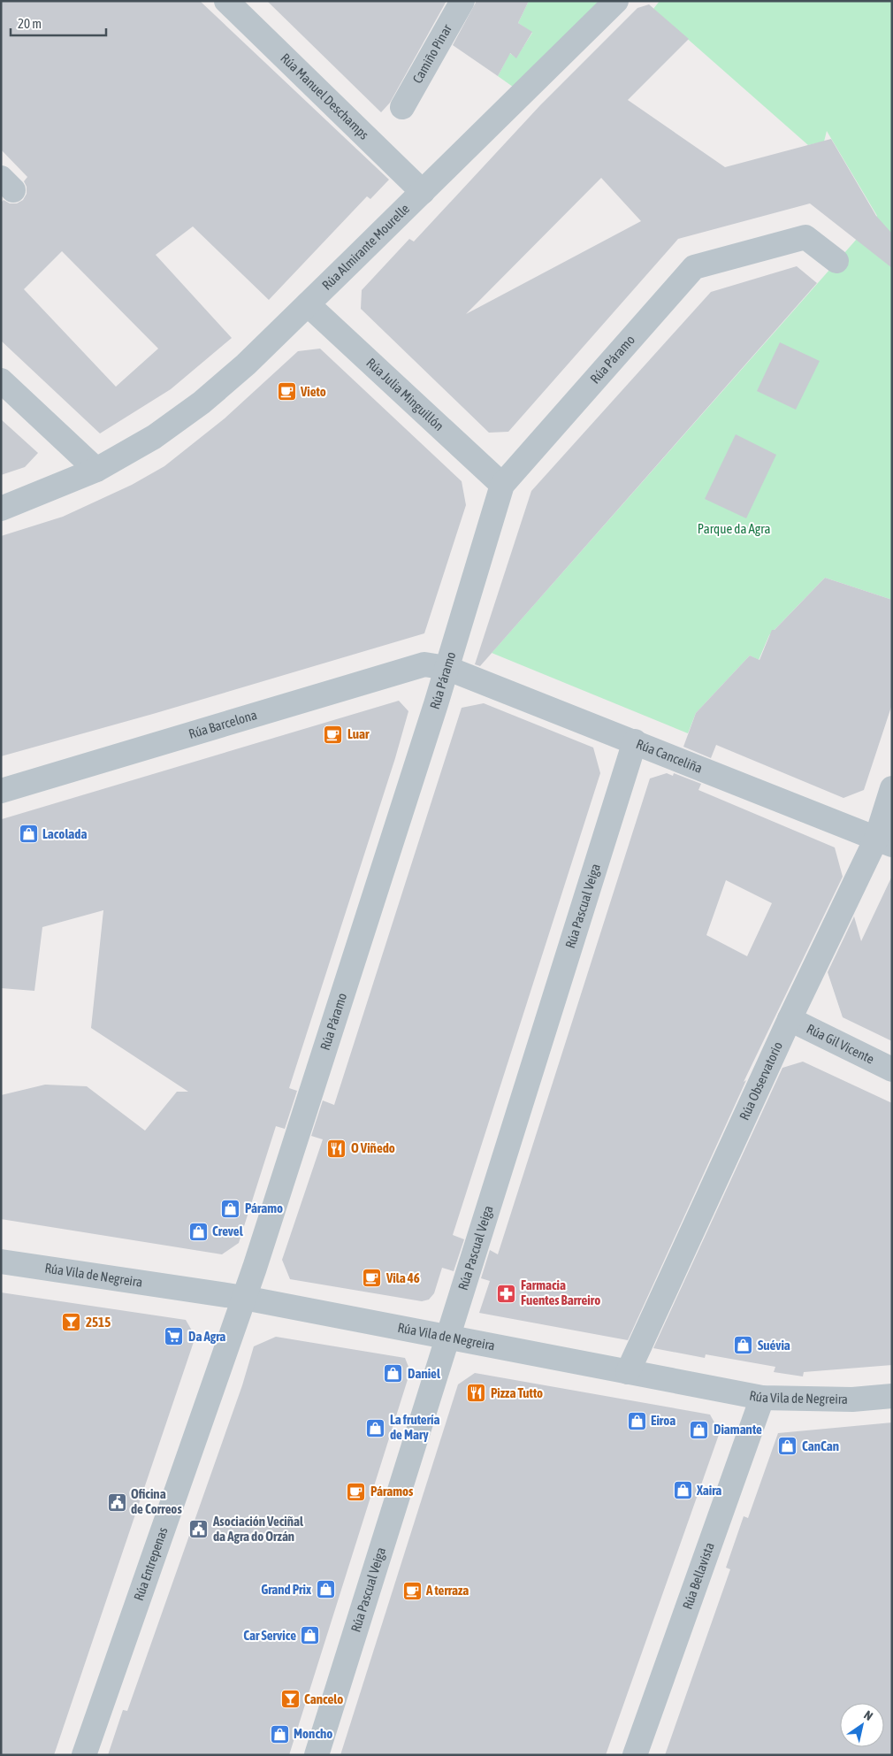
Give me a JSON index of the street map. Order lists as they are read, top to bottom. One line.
{"streets":{"street":["Camiño Pinar","Rúa Manuel Deschamps","Rúa Almirante Mourelle","Rúa Páramo","Rúa Julia Minguillón","Rúa Barcelona","Rúa Canceliña","Rúa Pascual Veiga","Rúa Gil Vicente","Rúa Observatorio","Rúa Vila de Negreira","Rúa Entrepenas","Rúa Bellavista"]},"crossings":[["Rúa Manuel Deschamps","Rúa Almirante Mourelle"],["Rúa Almirante Mourelle","Rúa Julia Minguillón"],["Rúa Páramo","Rúa Julia Minguillón"],["Rúa Páramo","Rúa Barcelona"],["Rúa Páramo","Rúa Canceliña"],["Rúa Páramo","Rúa Vila de Negreira"],["Rúa Páramo","Rúa Entrepenas"],["Rúa Barcelona","Rúa Canceliña"],["Rúa Canceliña","Rúa Pascual Veiga"],["Rúa Canceliña","Rúa Observatorio"],["Rúa Pascual Veiga","Rúa Vila de Negreira"],["Rúa Gil Vicente","Rúa Observatorio"],["Rúa Observatorio","Rúa Vila de Negreira"],["Rúa Vila de Negreira","Rúa Entrepenas"],["Rúa Vila de Negreira","Rúa Bellavista"]],"parks":["Parque da Agra"],"places":{"cafe":["Vieto","Luar","Vila 46","Páramos","A terraza"],"shop":["Lacolada","Páramo","Crevel","Suévia","Daniel","Eiroa","La frutería de Mary","Diamante","CanCan","Xaira","Grand Prix","Car Service","Moncho"],"restaurant":["O Viñedo","Pizza Tutto"],"pharmacy":["Farmacia Fuentes Barreiro"],"bar":["2515","Cancelo"],"supermarket":["Da Agra"],"public building":["Oficina de Correos","Asociación Veciñal da Agra do Orzán"]},"scale_bar":"20 m","north":"top right"}
